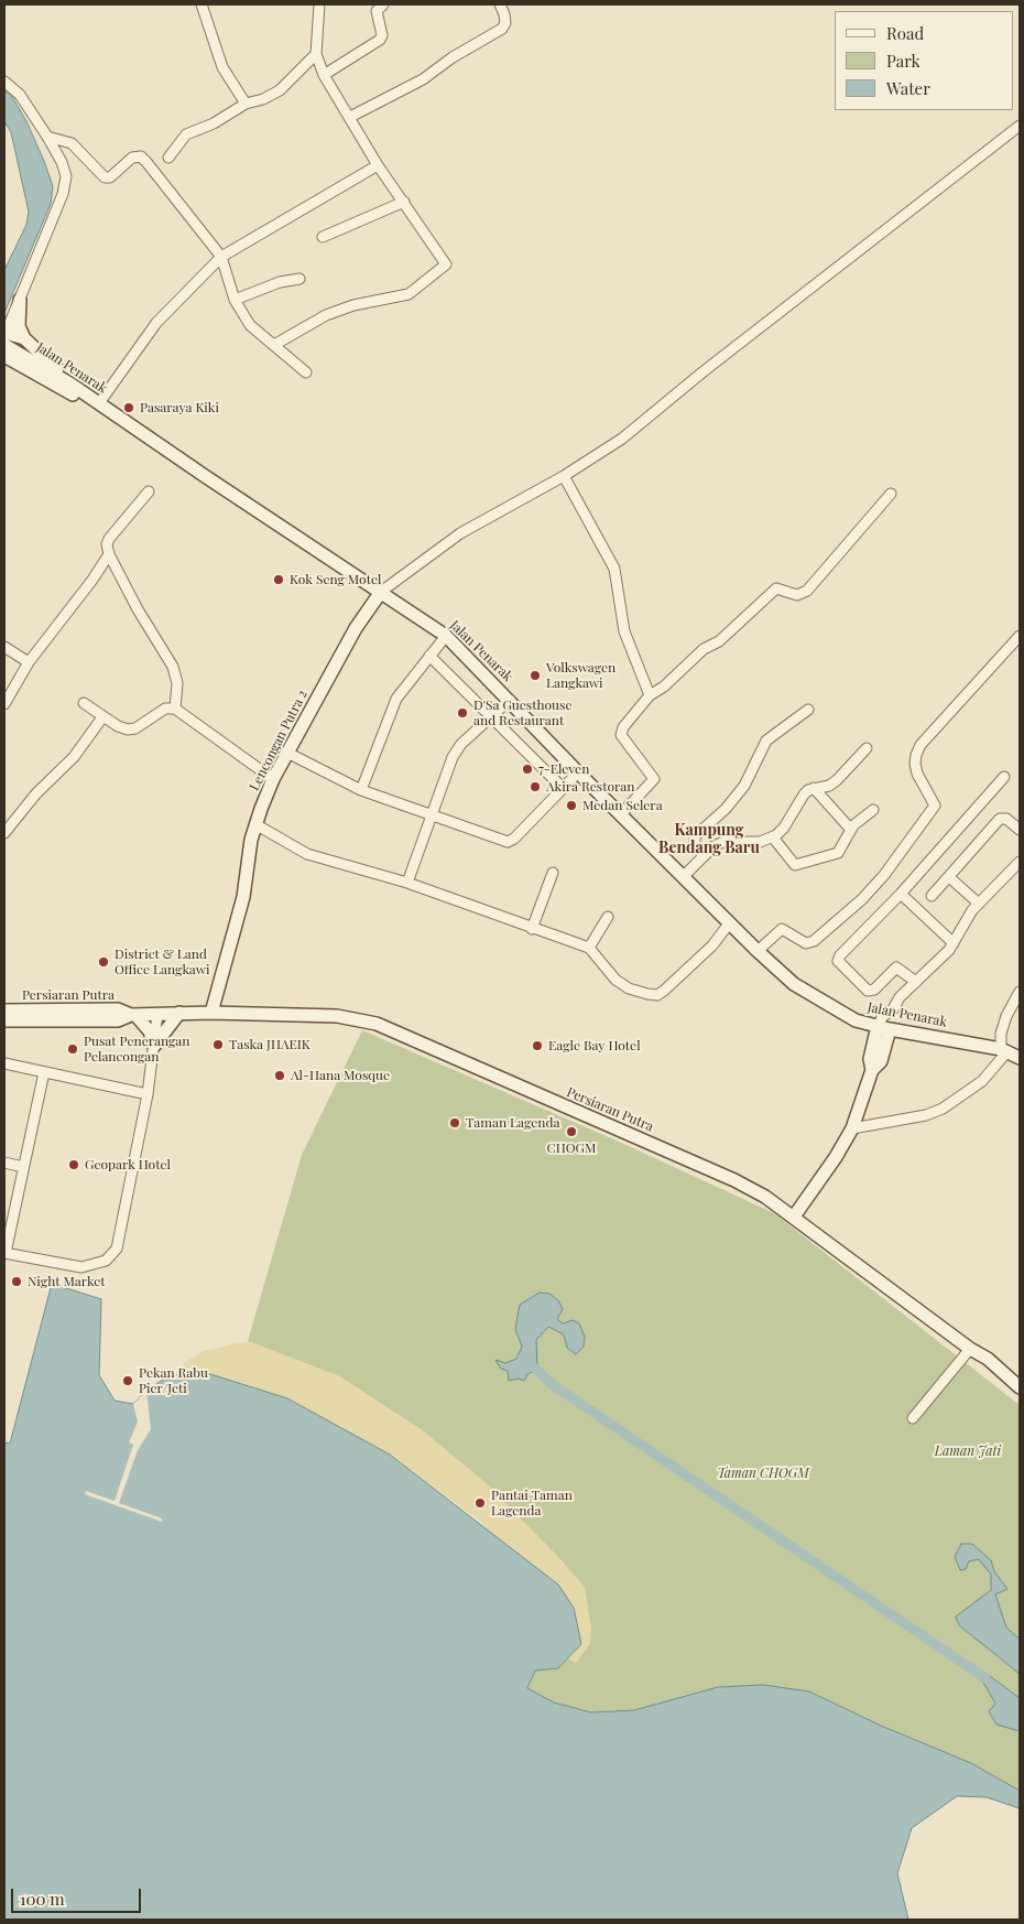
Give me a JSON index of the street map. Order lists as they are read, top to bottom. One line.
{"streets":{"main road":["Jalan Penarak","Lencongan Putra 2","Persiaran Putra"]},"crossings":[["Jalan Penarak","Lencongan Putra 2"],["Lencongan Putra 2","Persiaran Putra"]],"districts":["Kampung Bendang Baru"],"parks":["Laman Jati","Taman CHOGM"],"places":["Pasaraya Kiki","Kok Seng Motel","Volkswagen Langkawi","D'Sa Guesthouse and Restaurant","7-Eleven","Akira Restoran","Medan Selera","District & Land Office Langkawi","Taska JHAEIK","Eagle Bay Hotel","Pusat Penerangan Pelancongan","Al-Hana Mosque","Taman Lagenda","CHOGM","Geopark Hotel","Night Market","Pekan Rabu Pier/Jeti","Pantai Taman Lagenda"],"legend":["Road","Park","Water"],"scale_bar":"100 m"}
